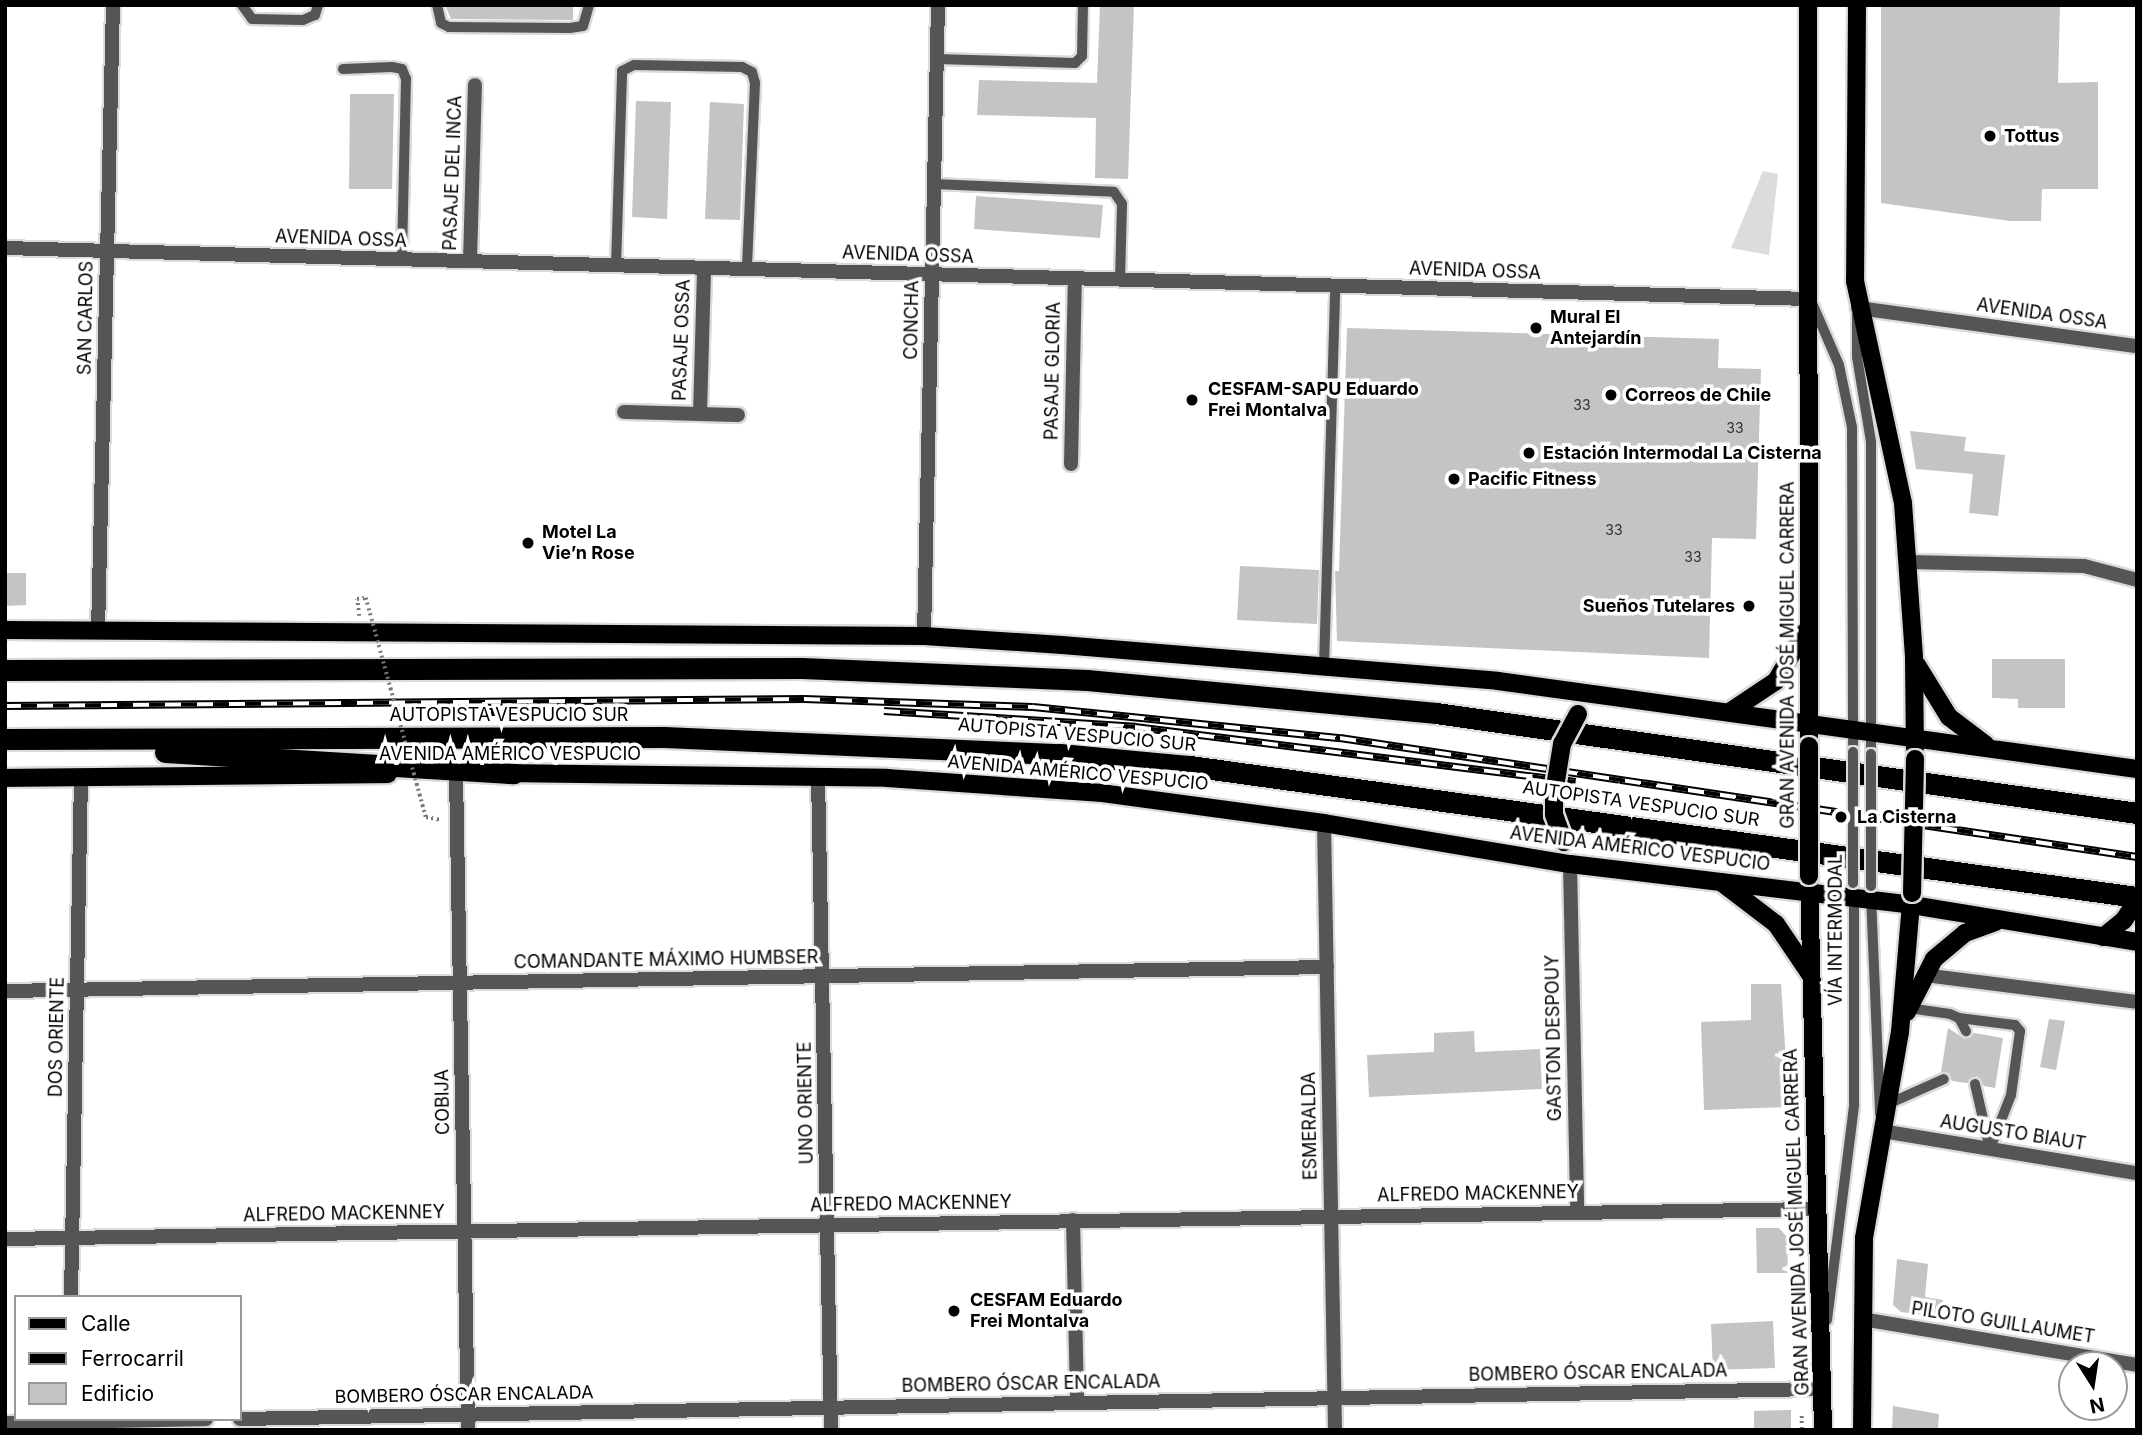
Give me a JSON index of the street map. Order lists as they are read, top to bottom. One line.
{"streets":{"highway":["AUTOPISTA VESPUCIO SUR"],"main road":["GRAN AVENIDA JOSÉ MIGUEL CARRERA","AVENIDA AMÉRICO VESPUCIO"],"street":["PASAJE DEL INCA","AVENIDA OSSA","SAN CARLOS","CONCHA","PASAJE OSSA","PASAJE GLORIA","COMANDANTE MÁXIMO HUMBSER","DOS ORIENTE","GASTON DESPOUY","COBIJA","UNO ORIENTE","ESMERALDA","AUGUSTO BIAUT","ALFREDO MACKENNEY","PILOTO GUILLAUMET","BOMBERO ÓSCAR ENCALADA"],"lane":["VÍA INTERMODAL"]},"crossings":[["PASAJE DEL INCA","AVENIDA OSSA"],["AVENIDA OSSA","SAN CARLOS"],["AVENIDA OSSA","CONCHA"],["AVENIDA OSSA","PASAJE OSSA"],["AVENIDA OSSA","PASAJE GLORIA"],["AVENIDA OSSA","GRAN AVENIDA JOSÉ MIGUEL CARRERA"],["AVENIDA OSSA","VÍA INTERMODAL"],["GRAN AVENIDA JOSÉ MIGUEL CARRERA","AVENIDA AMÉRICO VESPUCIO"],["GRAN AVENIDA JOSÉ MIGUEL CARRERA","VÍA INTERMODAL"],["GRAN AVENIDA JOSÉ MIGUEL CARRERA","ALFREDO MACKENNEY"],["GRAN AVENIDA JOSÉ MIGUEL CARRERA","BOMBERO ÓSCAR ENCALADA"],["AVENIDA AMÉRICO VESPUCIO","VÍA INTERMODAL"],["AVENIDA AMÉRICO VESPUCIO","DOS ORIENTE"],["AVENIDA AMÉRICO VESPUCIO","GASTON DESPOUY"],["AVENIDA AMÉRICO VESPUCIO","COBIJA"],["AVENIDA AMÉRICO VESPUCIO","UNO ORIENTE"],["AVENIDA AMÉRICO VESPUCIO","ESMERALDA"],["VÍA INTERMODAL","AUGUSTO BIAUT"],["COMANDANTE MÁXIMO HUMBSER","DOS ORIENTE"],["COMANDANTE MÁXIMO HUMBSER","COBIJA"],["COMANDANTE MÁXIMO HUMBSER","UNO ORIENTE"],["COMANDANTE MÁXIMO HUMBSER","ESMERALDA"],["DOS ORIENTE","ALFREDO MACKENNEY"],["GASTON DESPOUY","ALFREDO MACKENNEY"],["COBIJA","ALFREDO MACKENNEY"],["COBIJA","BOMBERO ÓSCAR ENCALADA"],["UNO ORIENTE","ALFREDO MACKENNEY"],["UNO ORIENTE","BOMBERO ÓSCAR ENCALADA"],["ESMERALDA","ALFREDO MACKENNEY"],["ESMERALDA","BOMBERO ÓSCAR ENCALADA"]],"places":["Tottus","Mural El Antejardín","Correos de Chile","CESFAM-SAPU Eduardo Frei Montalva","Estación Intermodal La Cisterna","Pacific Fitness","Motel La Vie’n Rose","Sueños Tutelares","La Cisterna","CESFAM Eduardo Frei Montalva"],"house_numbers":["33","33","33","33"],"legend":["Calle","Ferrocarril","Edificio"],"north":"bottom"}
